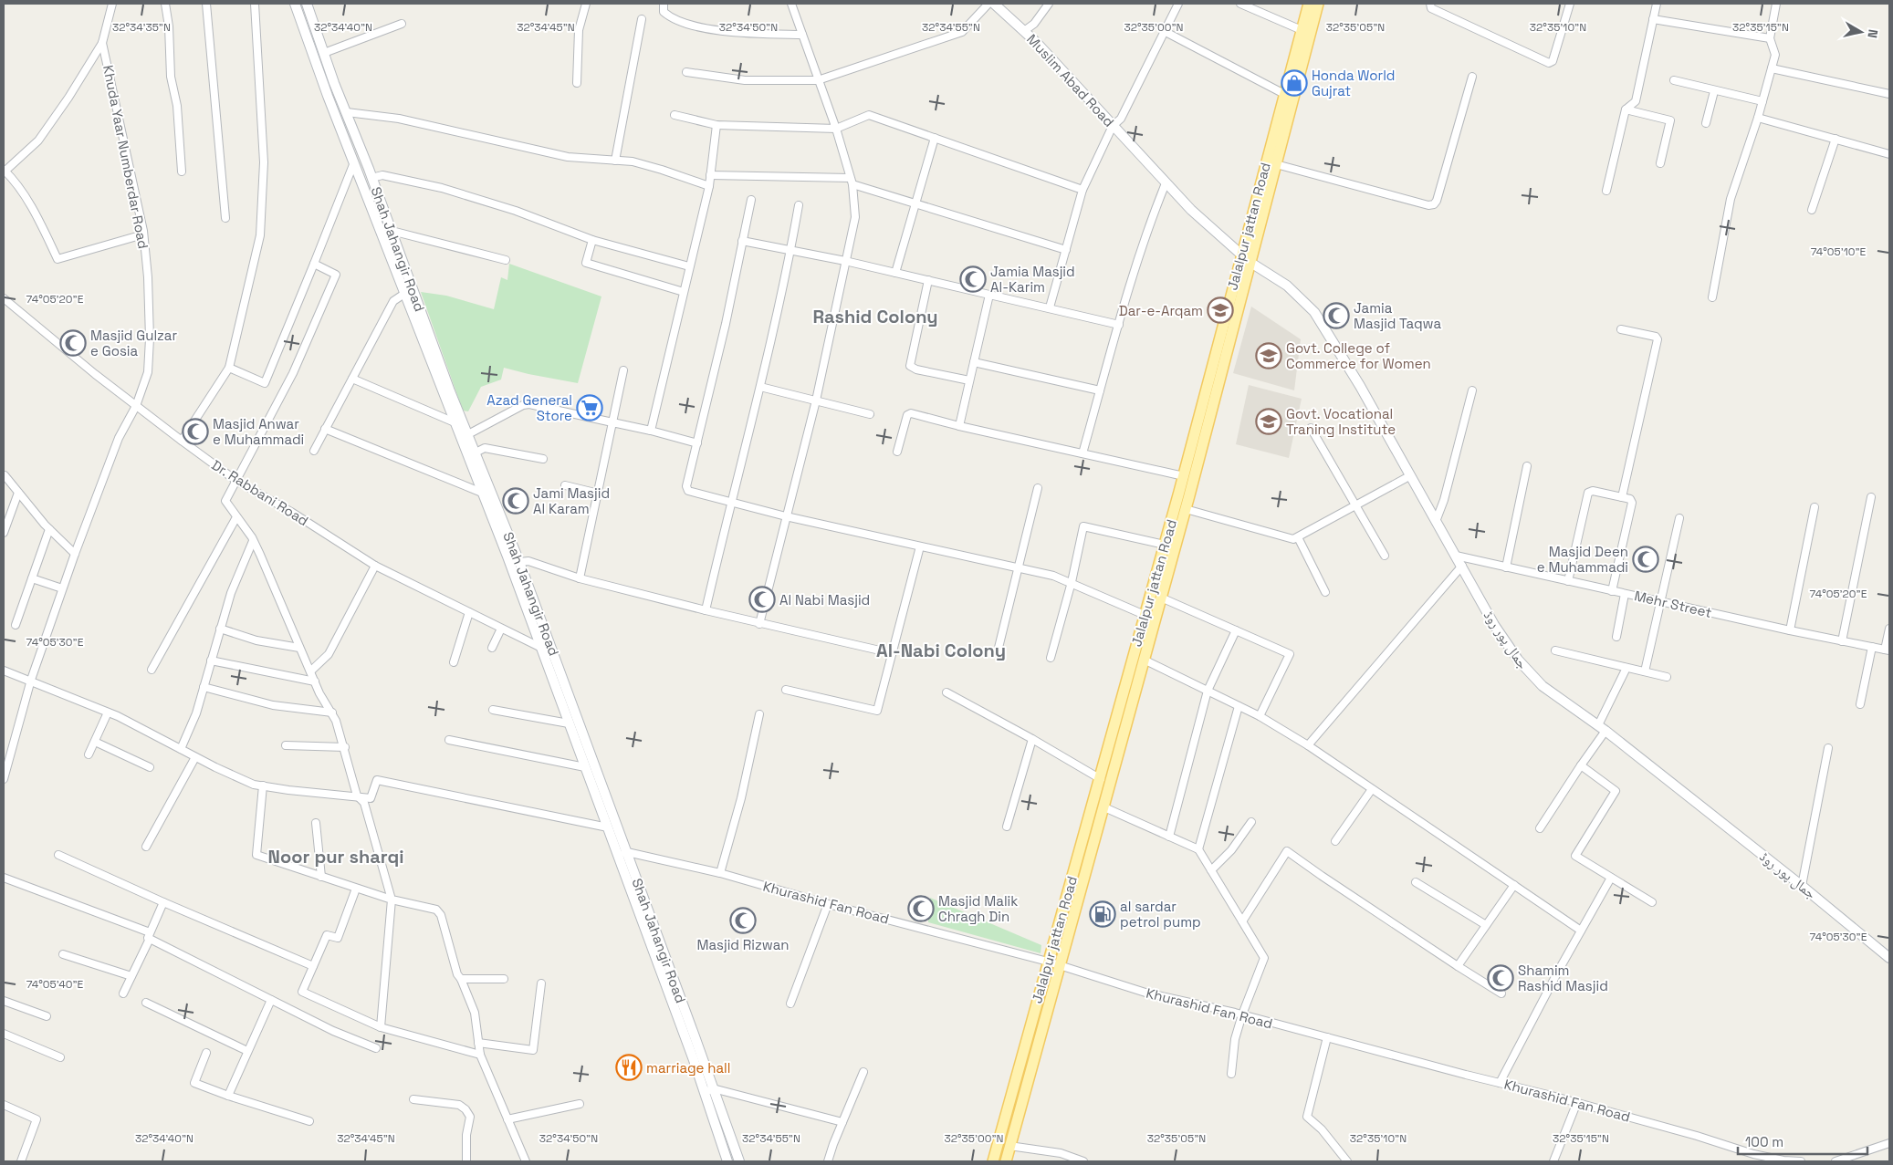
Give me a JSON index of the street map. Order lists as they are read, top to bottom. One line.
{"streets":{"main road":["Jalalpur jattan Road"],"street":["Muslim Abad Road","Khuda Yaar Numberdar Road","Shah Jahangir Road","Dr. Rabbani Road","Mehr Street","جمال پور روڈ","Khurashid Fan Road"]},"crossings":[["Muslim Abad Road","Jalalpur jattan Road"],["Muslim Abad Road","جمال پور روڈ"],["Khuda Yaar Numberdar Road","Dr. Rabbani Road"],["Jalalpur jattan Road","جمال پور روڈ"],["Jalalpur jattan Road","Khurashid Fan Road"],["Shah Jahangir Road","Dr. Rabbani Road"],["Shah Jahangir Road","Khurashid Fan Road"],["Mehr Street","جمال پور روڈ"]],"districts":["Rashid Colony","Al-Nabi Colony","Noor pur sharqi"],"places":{"shop":["Honda World Gujrat"],"mosque":["Jamia Masjid Al-Karim","Jamia Masjid Taqwa","Masjid Gulzar e Gosia","Masjid Anwar e Muhammadi","Jami Masjid Al Karam","Masjid Deen e Muhammadi","Al Nabi Masjid","Masjid Malik Chragh Din","Masjid Rizwan","Shamim Rashid Masjid"],"school or university":["Dar-e-Arqam","Govt. College of Commerce for Women","Govt. Vocational Traning Institute"],"supermarket":["Azad General Store"],"fuel station":["al sardar petrol pump"],"restaurant":["marriage hall"]},"scale_bar":"100 m","north":"right","coordinates":["32°34'40\"N","32°34'45\"N","32°34'50\"N","32°34'55\"N","32°35'00\"N","32°35'05\"N","32°35'10\"N","32°35'15\"N","32°34'35\"N","74°05'10\"E","74°05'20\"E","74°05'30\"E","74°05'40\"E"]}
